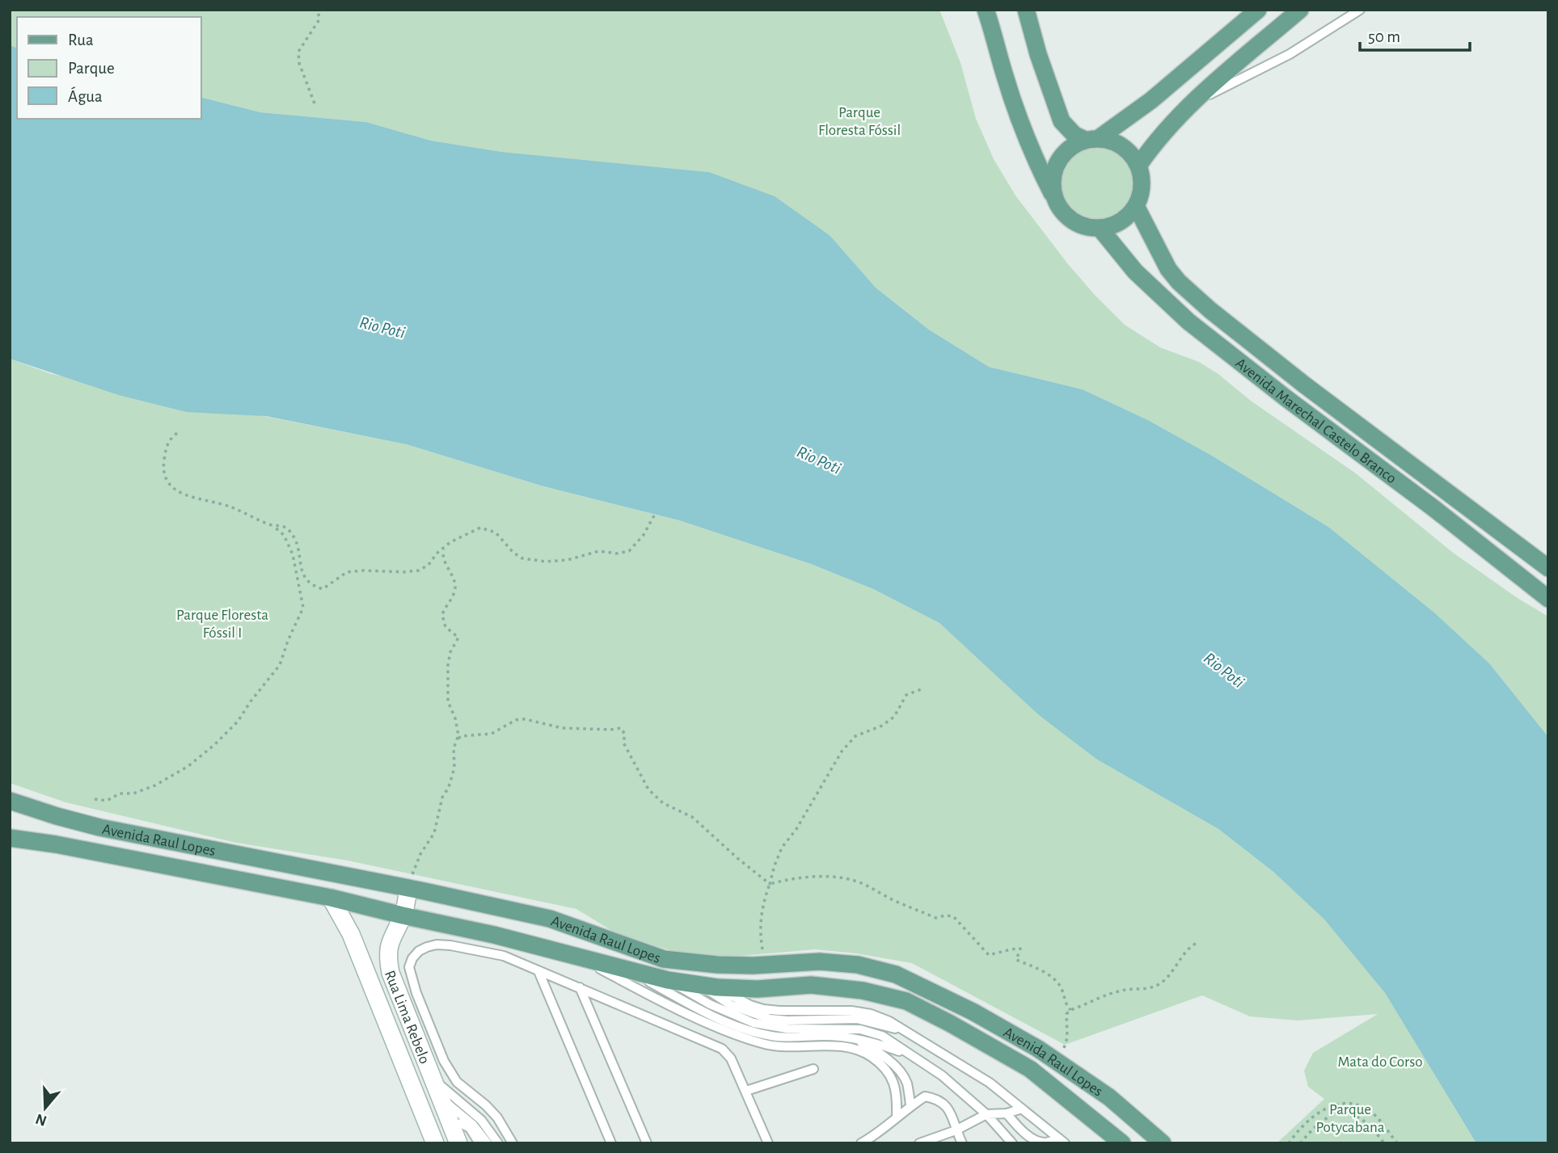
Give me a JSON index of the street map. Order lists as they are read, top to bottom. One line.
{"streets":{"main road":["Avenida Marechal Castelo Branco","Avenida Raul Lopes"],"street":["Rua Lima Rebelo"]},"crossings":[["Avenida Raul Lopes","Rua Lima Rebelo"]],"water":["Rio Poti"],"parks":["Parque Floresta Fóssil","Parque Floresta Fóssil I","Mata do Corso","Parque Potycabana"],"legend":["Rua","Parque","Água"],"scale_bar":"50 m","north":"bottom"}
